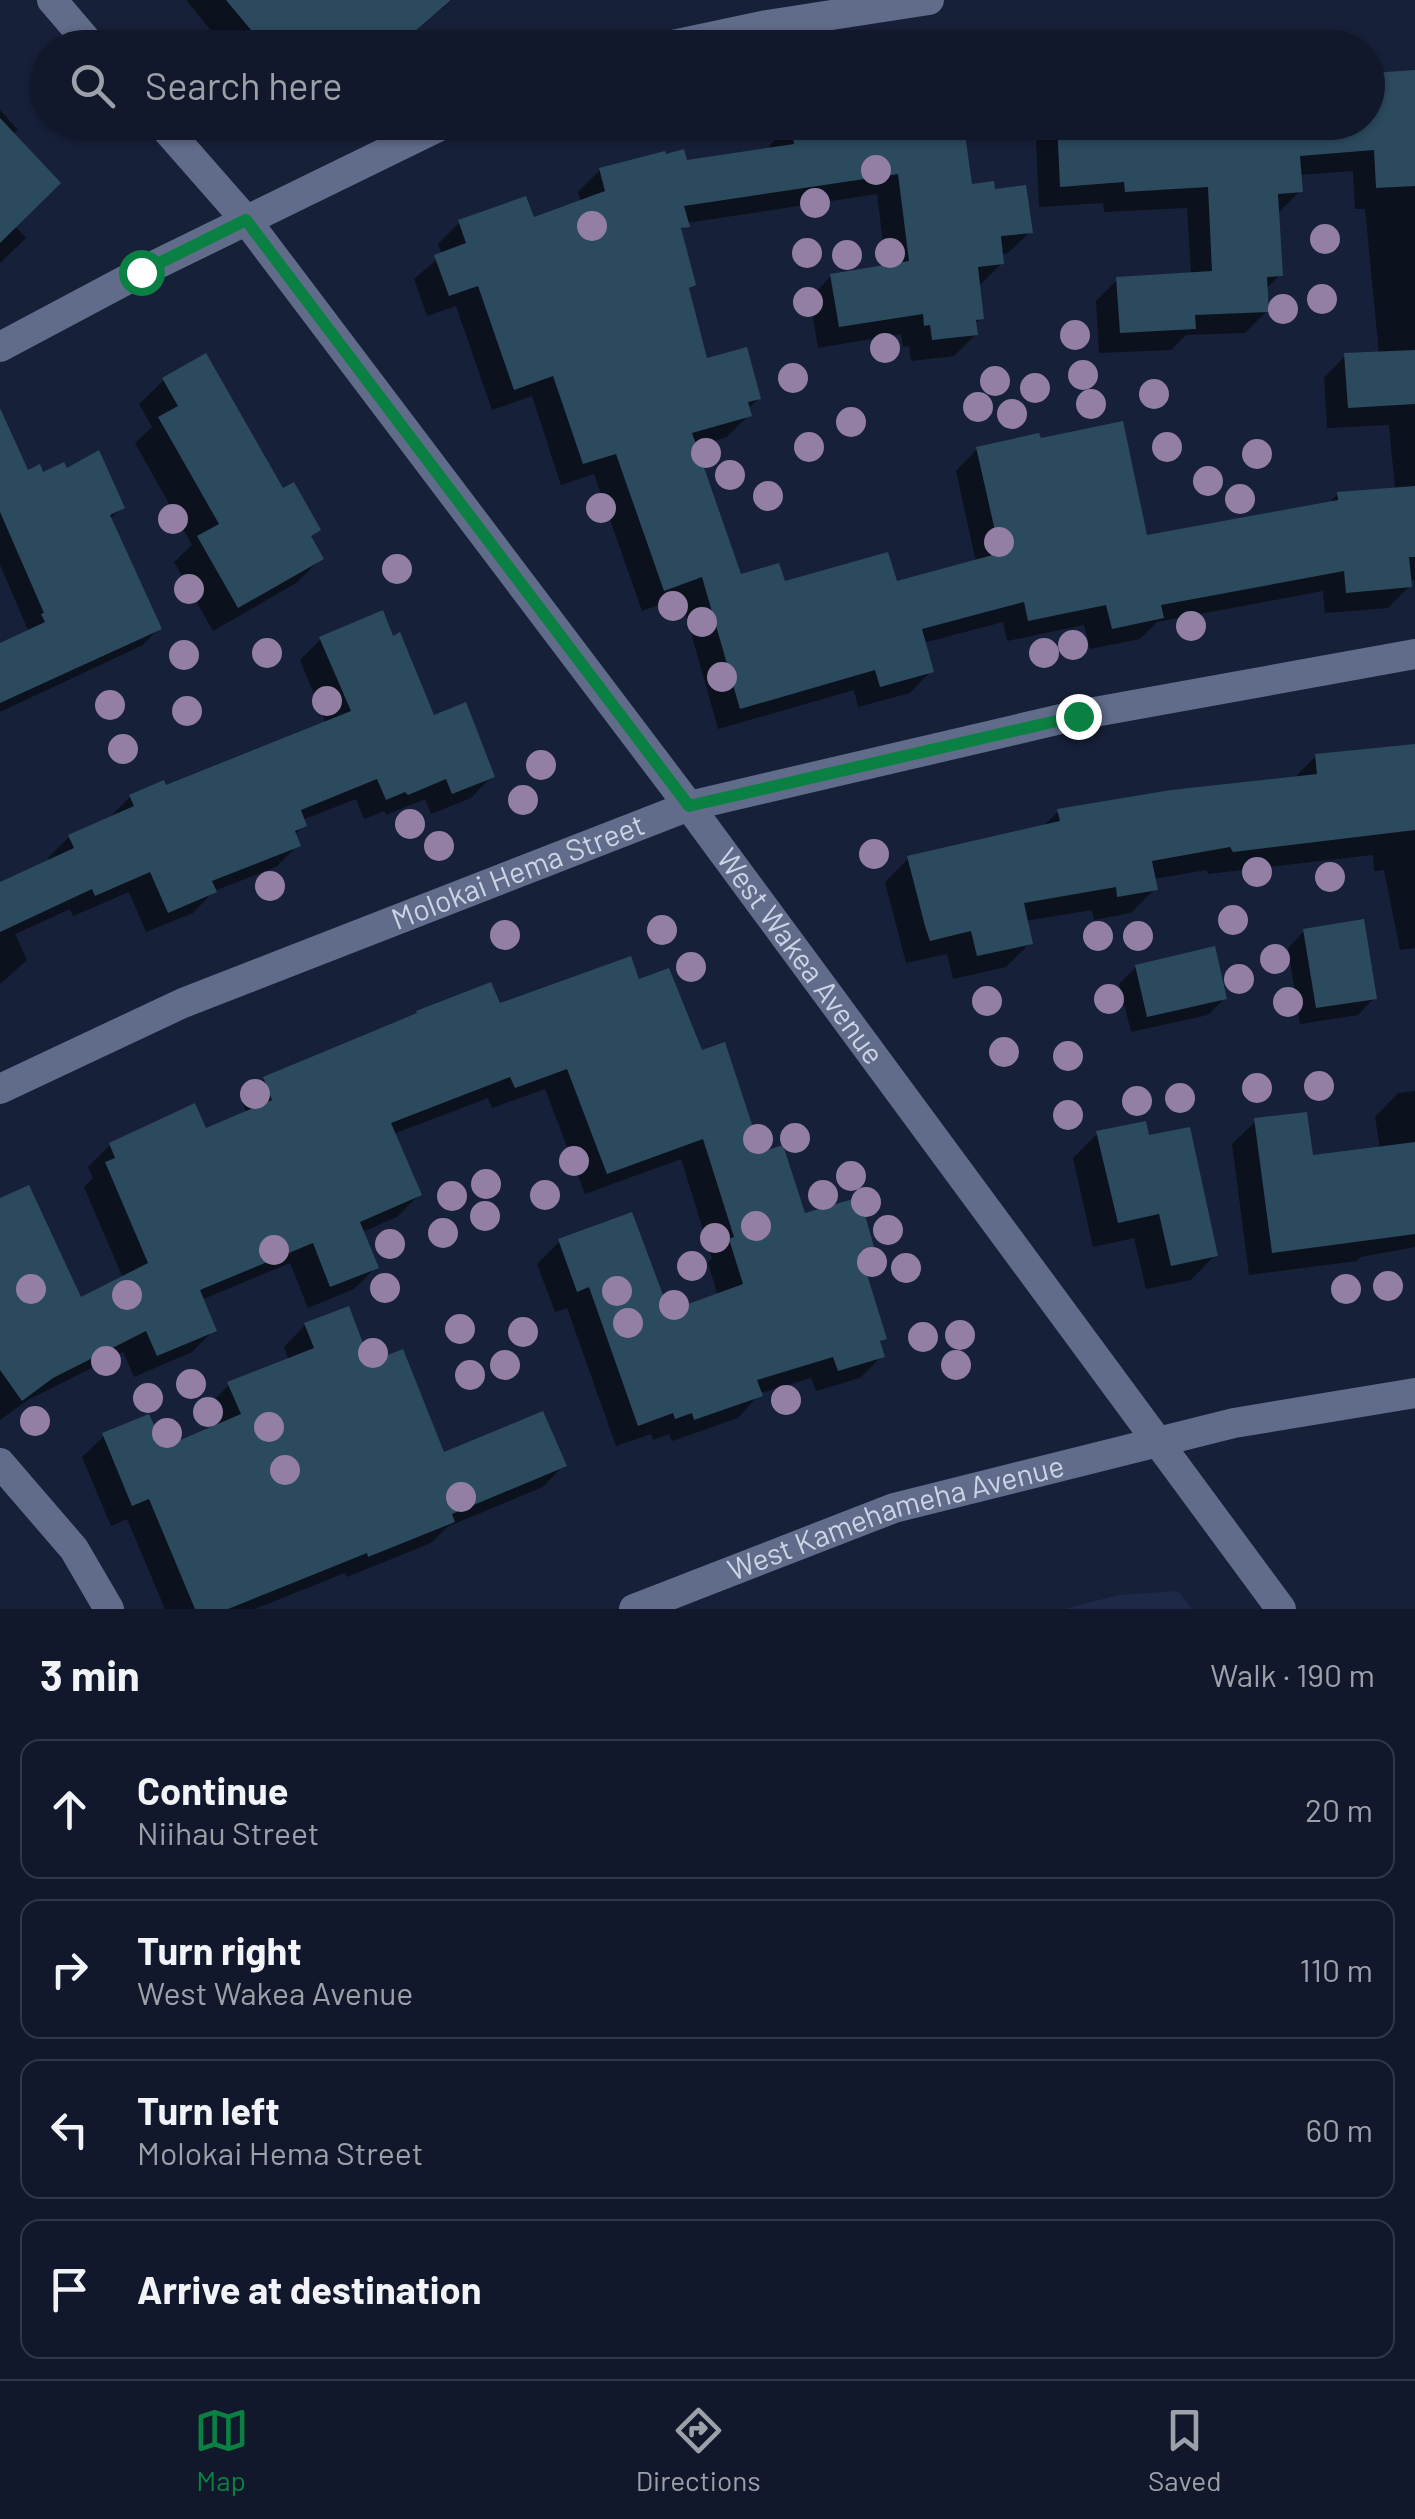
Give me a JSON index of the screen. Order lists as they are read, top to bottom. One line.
{"streets":{"street":["Molokai Hema Street","West Wakea Avenue","West Kamehameha Avenue"]},"crossings":[["Molokai Hema Street","West Wakea Avenue"],["West Wakea Avenue","West Kamehameha Avenue"]],"page":{"search":"Search here","heading":["3 min","Walk · 190 m"],"list":[["Continue","Niihau Street","20 m"],["Turn right","West Wakea Avenue","110 m"],["Turn left","Molokai Hema Street","60 m"],"Arrive at destination"],"nav":["Map","Directions","Saved"]}}
